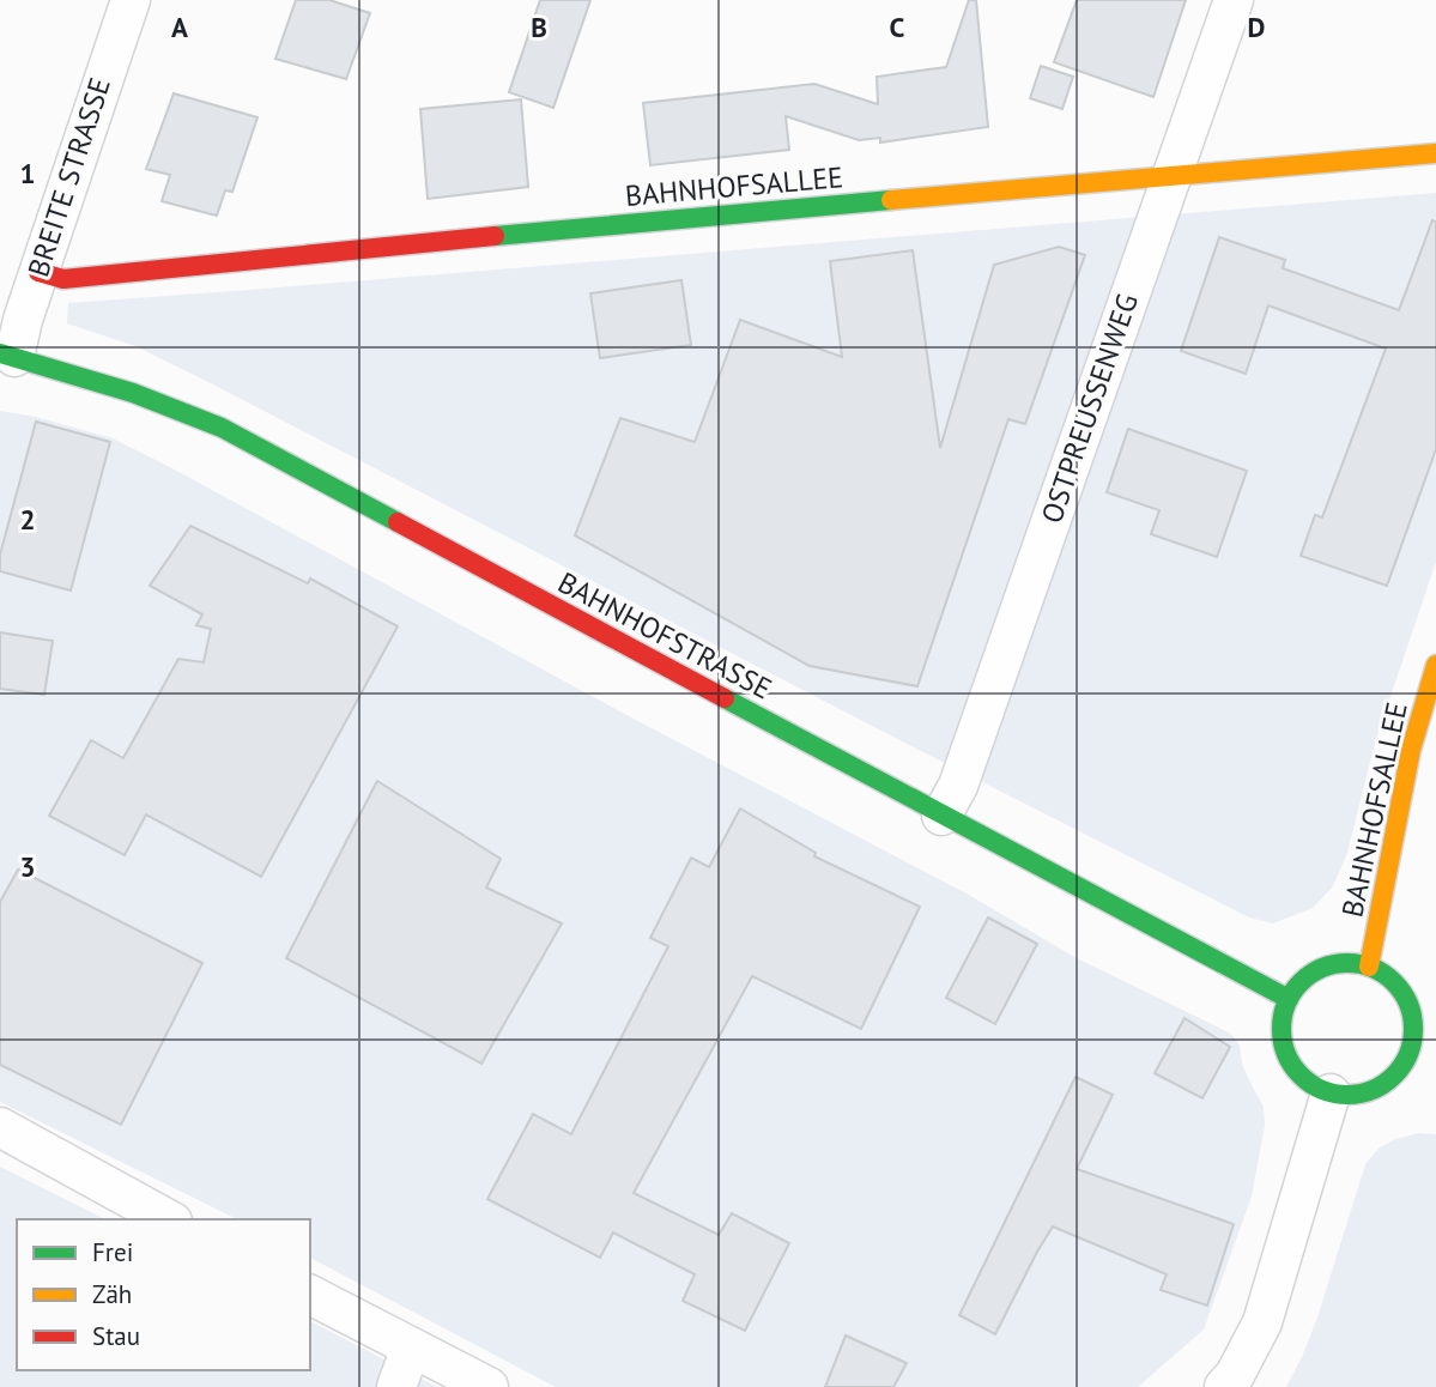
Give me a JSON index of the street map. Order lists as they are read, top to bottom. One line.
{"streets":{"main road":["BAHNHOFSALLEE","BAHNHOFSTRASSE"],"street":["BREITE STRASSE","OSTPREUSSENWEG"]},"crossings":[["BREITE STRASSE","BAHNHOFSALLEE"],["BREITE STRASSE","BAHNHOFSTRASSE"],["BAHNHOFSALLEE","OSTPREUSSENWEG"],["BAHNHOFSALLEE","BAHNHOFSTRASSE"],["OSTPREUSSENWEG","BAHNHOFSTRASSE"]],"legend":["Frei","Zäh","Stau"],"grid":{"columns":["A","B","C","D"],"rows":["1","2","3"]}}
